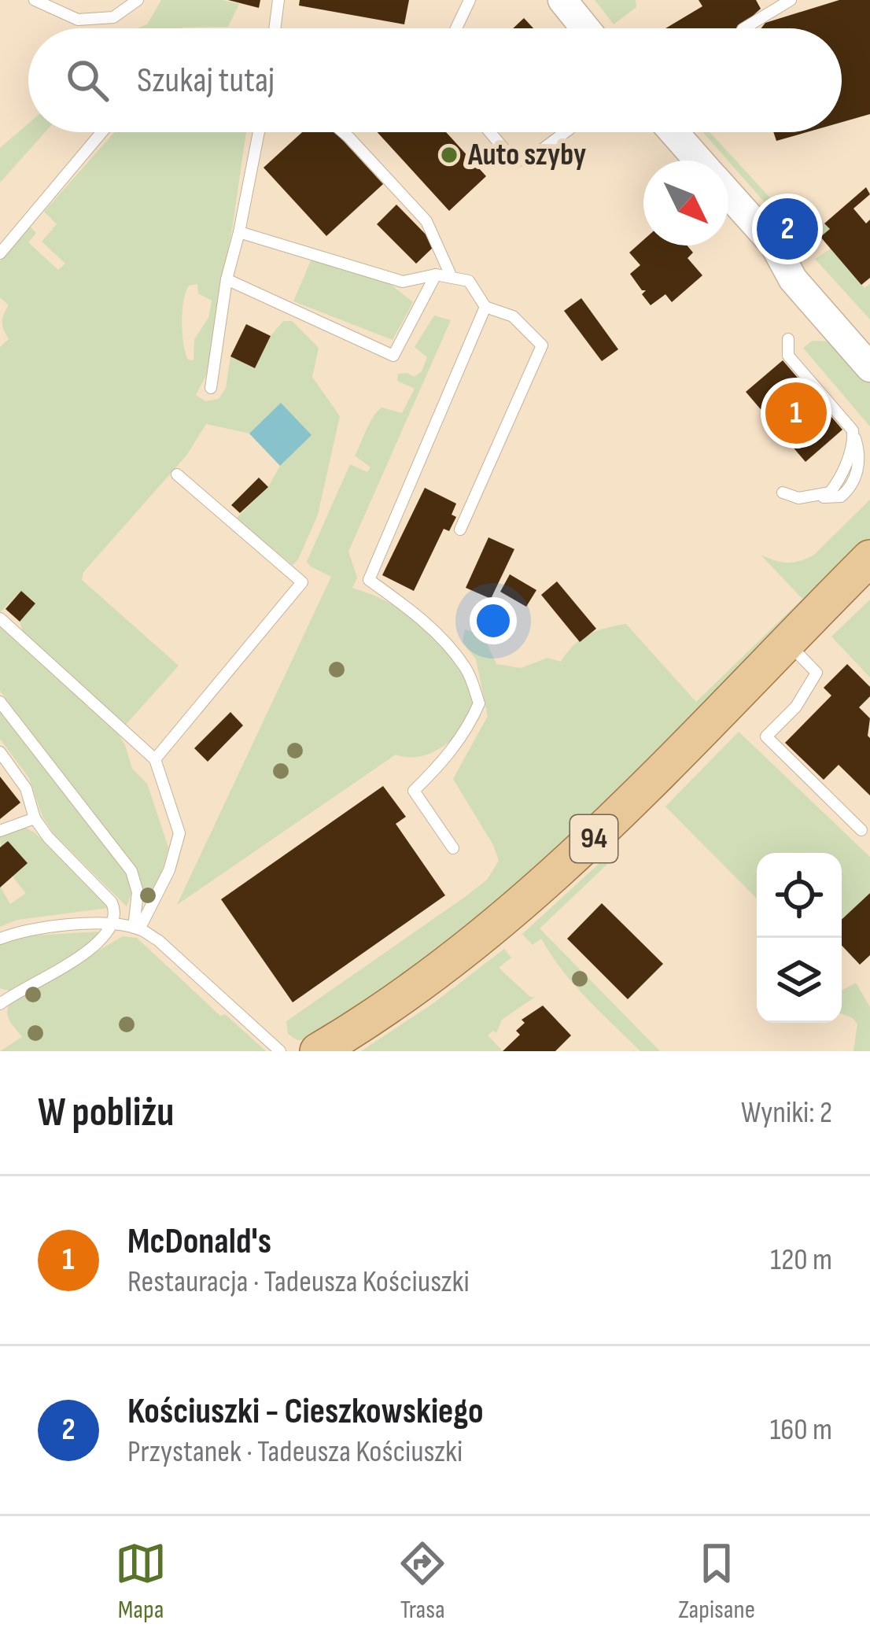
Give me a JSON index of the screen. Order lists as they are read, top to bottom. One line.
{"streets":{"main road":["94"]},"places":["Auto szyby"],"north":"bottom right","page":{"search":"Szukaj tutaj","pins":["2","1"],"heading":["W pobliżu","Wyniki: 2"],"list":[{"mark":"1","name":"McDonald's","note":"Restauracja · Tadeusza Kościuszki","value":"120 m"},{"mark":"2","name":"Kościuszki - Cieszkowskiego","note":"Przystanek · Tadeusza Kościuszki","value":"160 m"}],"nav":["Mapa","Trasa","Zapisane"]}}
